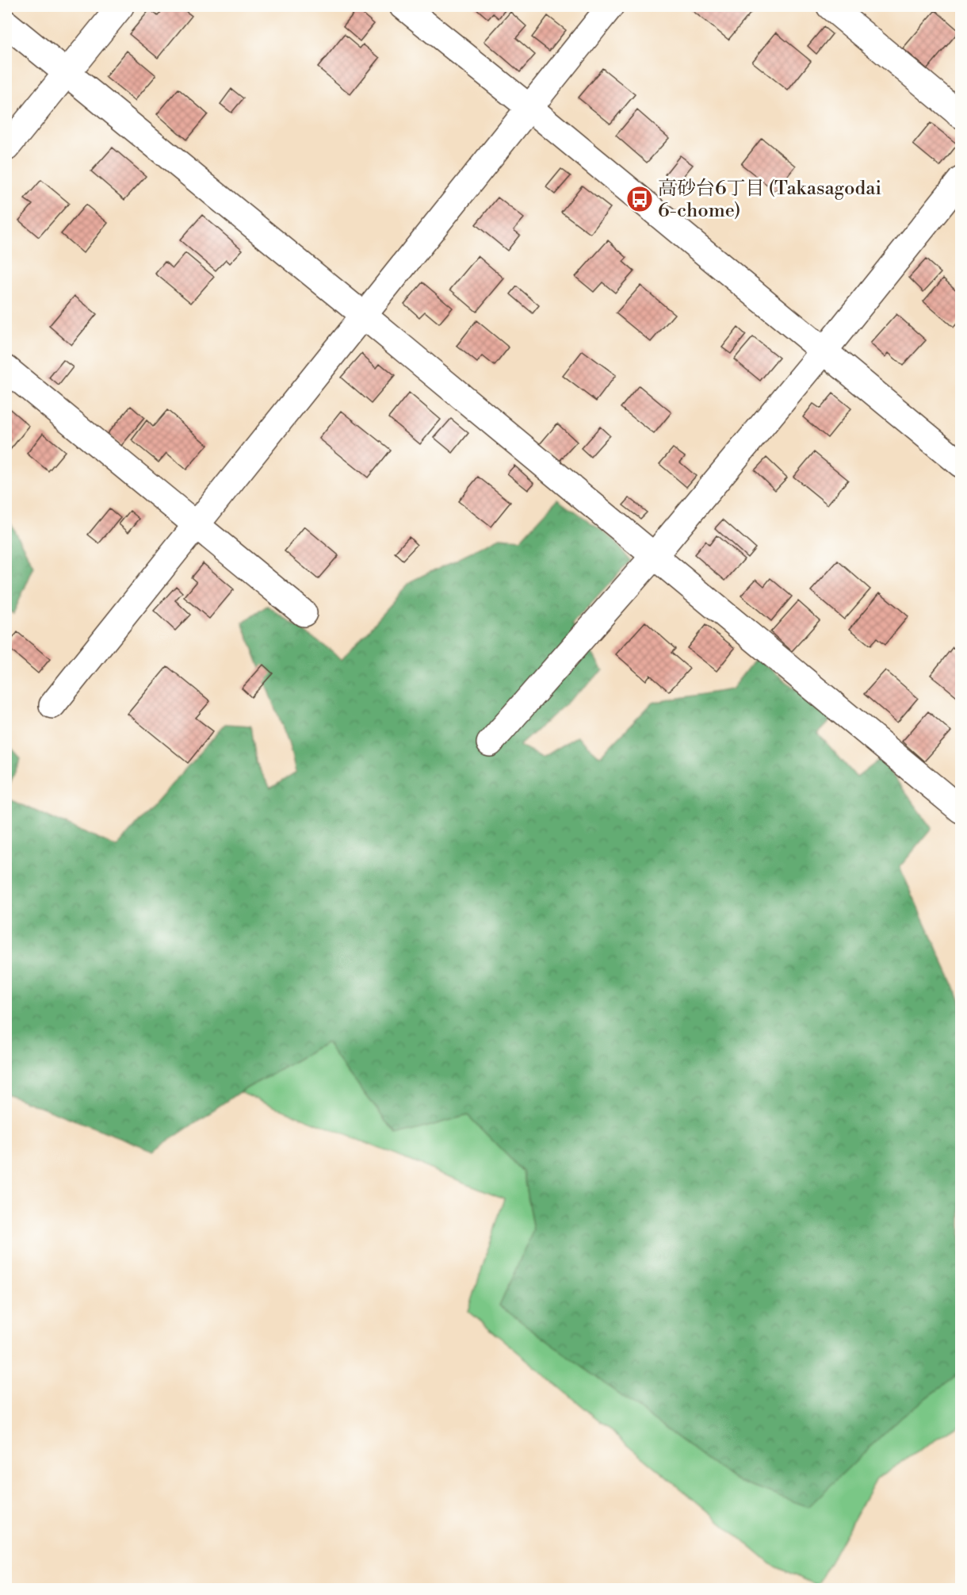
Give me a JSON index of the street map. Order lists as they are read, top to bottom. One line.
{"places":{"bus stop":["高砂台6丁目 (Takasagodai 6-chome)"]}}
